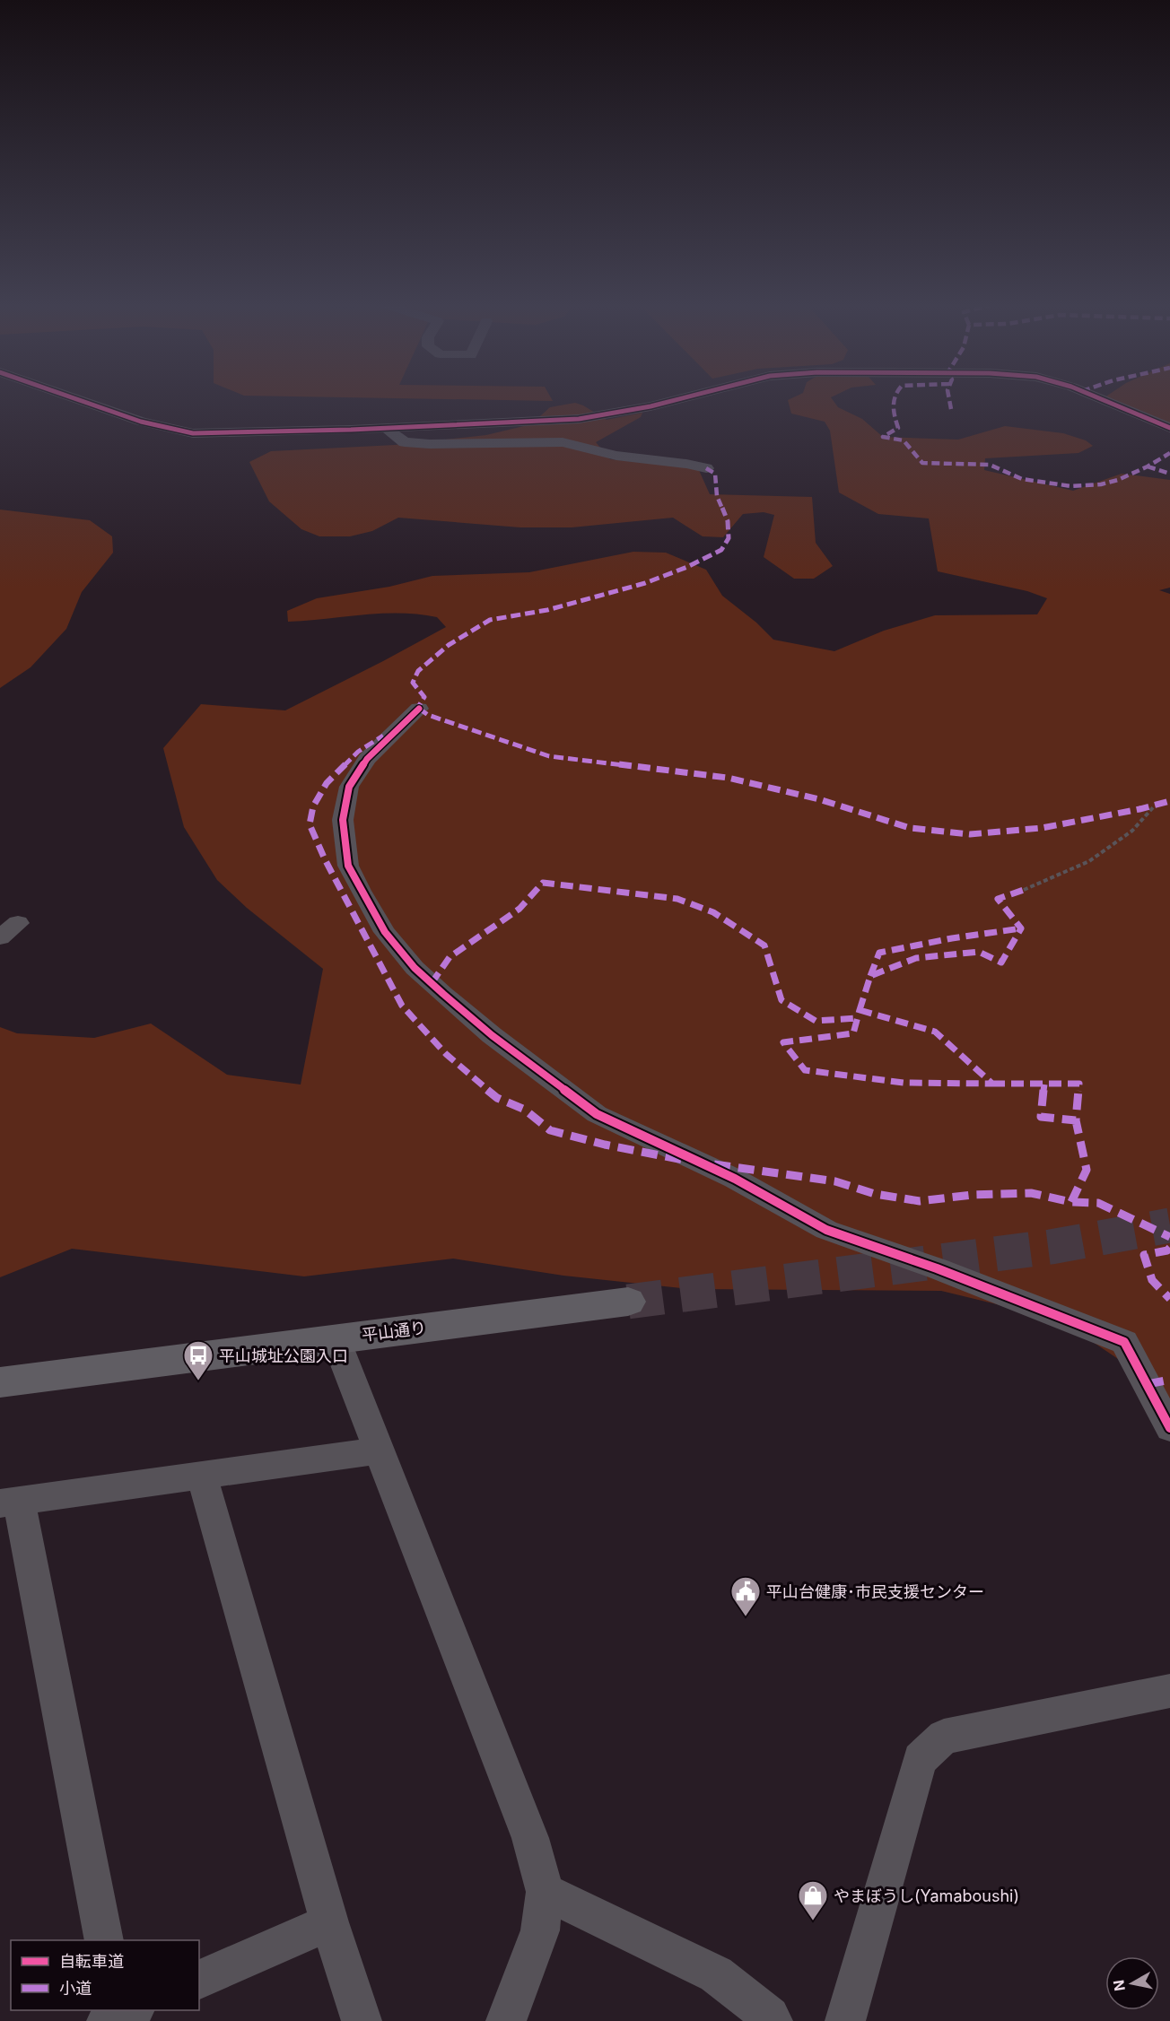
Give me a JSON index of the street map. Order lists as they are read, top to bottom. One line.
{"streets":{"main road":["平山通り"]},"places":{"bus stop":["平山城址公園入口"],"public building":["平山台健康･市民支援センター"],"shop":["やまぼうし(Yamaboushi)"]},"legend":["自転車道","小道"],"north":"left"}
